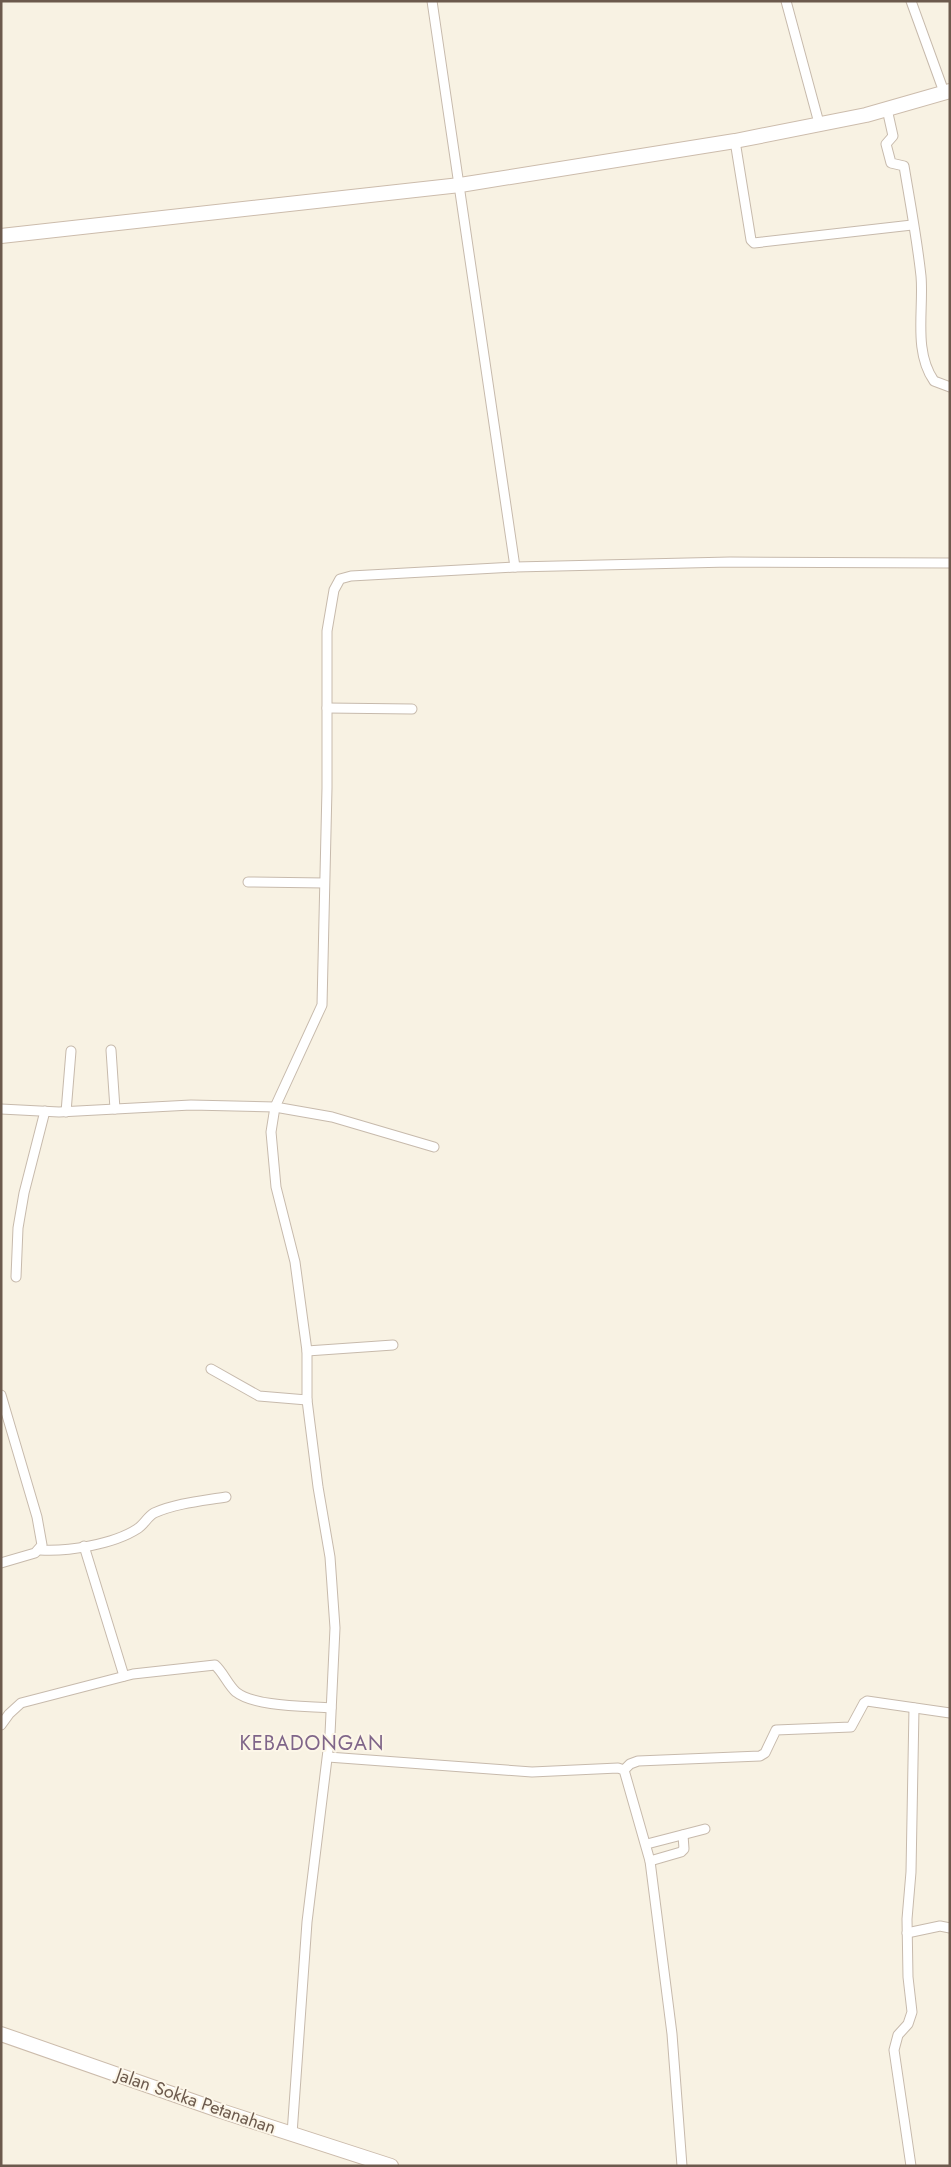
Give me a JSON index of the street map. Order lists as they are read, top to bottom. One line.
{"streets":{"street":["Jalan Sokka Petanahan"]},"districts":["KEBADONGAN"]}
